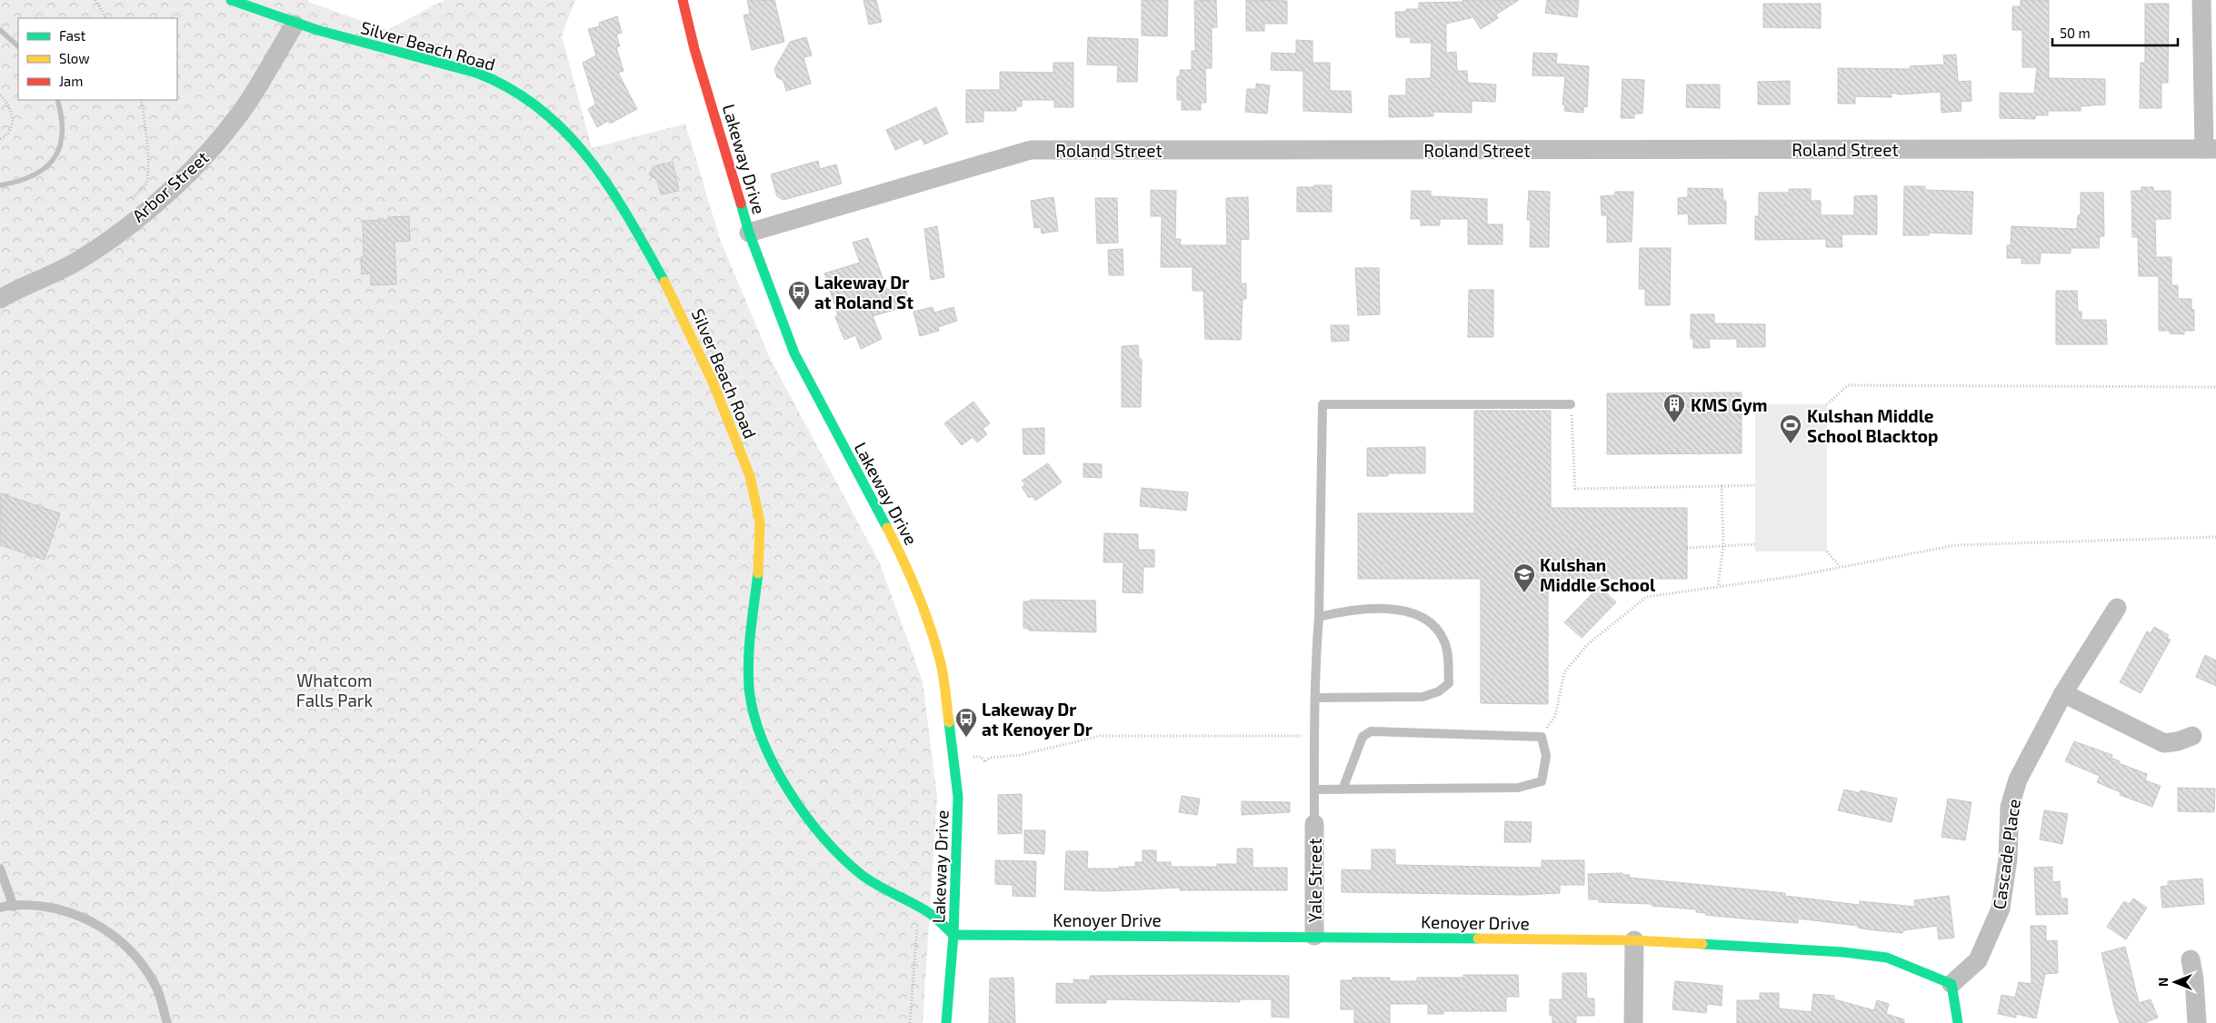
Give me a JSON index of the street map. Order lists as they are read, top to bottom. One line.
{"streets":{"street":["Silver Beach Road","Roland Street","Lakeway Drive","Arbor Street","Cascade Place","Yale Street","Kenoyer Drive"]},"crossings":[["Silver Beach Road","Lakeway Drive"],["Silver Beach Road","Arbor Street"],["Silver Beach Road","Kenoyer Drive"],["Roland Street","Lakeway Drive"],["Lakeway Drive","Kenoyer Drive"],["Cascade Place","Kenoyer Drive"],["Yale Street","Kenoyer Drive"]],"parks":["Whatcom Falls Park"],"places":{"bus stop":["Lakeway Dr at Roland St","Lakeway Dr at Kenoyer Dr"],"building":["KMS Gym"],"sports":["Kulshan Middle School Blacktop"],"school or university":["Kulshan Middle School"]},"legend":["Fast","Slow","Jam"],"scale_bar":"50 m","north":"left"}
